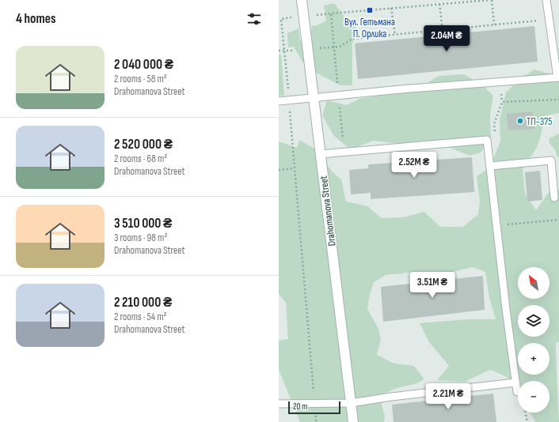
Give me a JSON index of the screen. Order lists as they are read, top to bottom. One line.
{"streets":{"street":["Drahomanova Street"]},"places":{"transit":["Вул. Гетьмана П. Орлика"],"other":["ТП-375"]},"scale_bar":"20 m","north":"top left","page":{"heading":"4 homes","price":["2.04M ₴","2.52M ₴","3.51M ₴","2.21M ₴"],"list":[{"name":"2 040 000 ₴","note":"2 rooms · 58 m² · Drahomanova Street"},{"name":"2 520 000 ₴","note":"2 rooms · 68 m² · Drahomanova Street"},{"name":"3 510 000 ₴","note":"3 rooms · 98 m² · Drahomanova Street"},{"name":"2 210 000 ₴","note":"2 rooms · 54 m² · Drahomanova Street"}],"map_buttons":["+","−"],"scale":"20 m"}}
